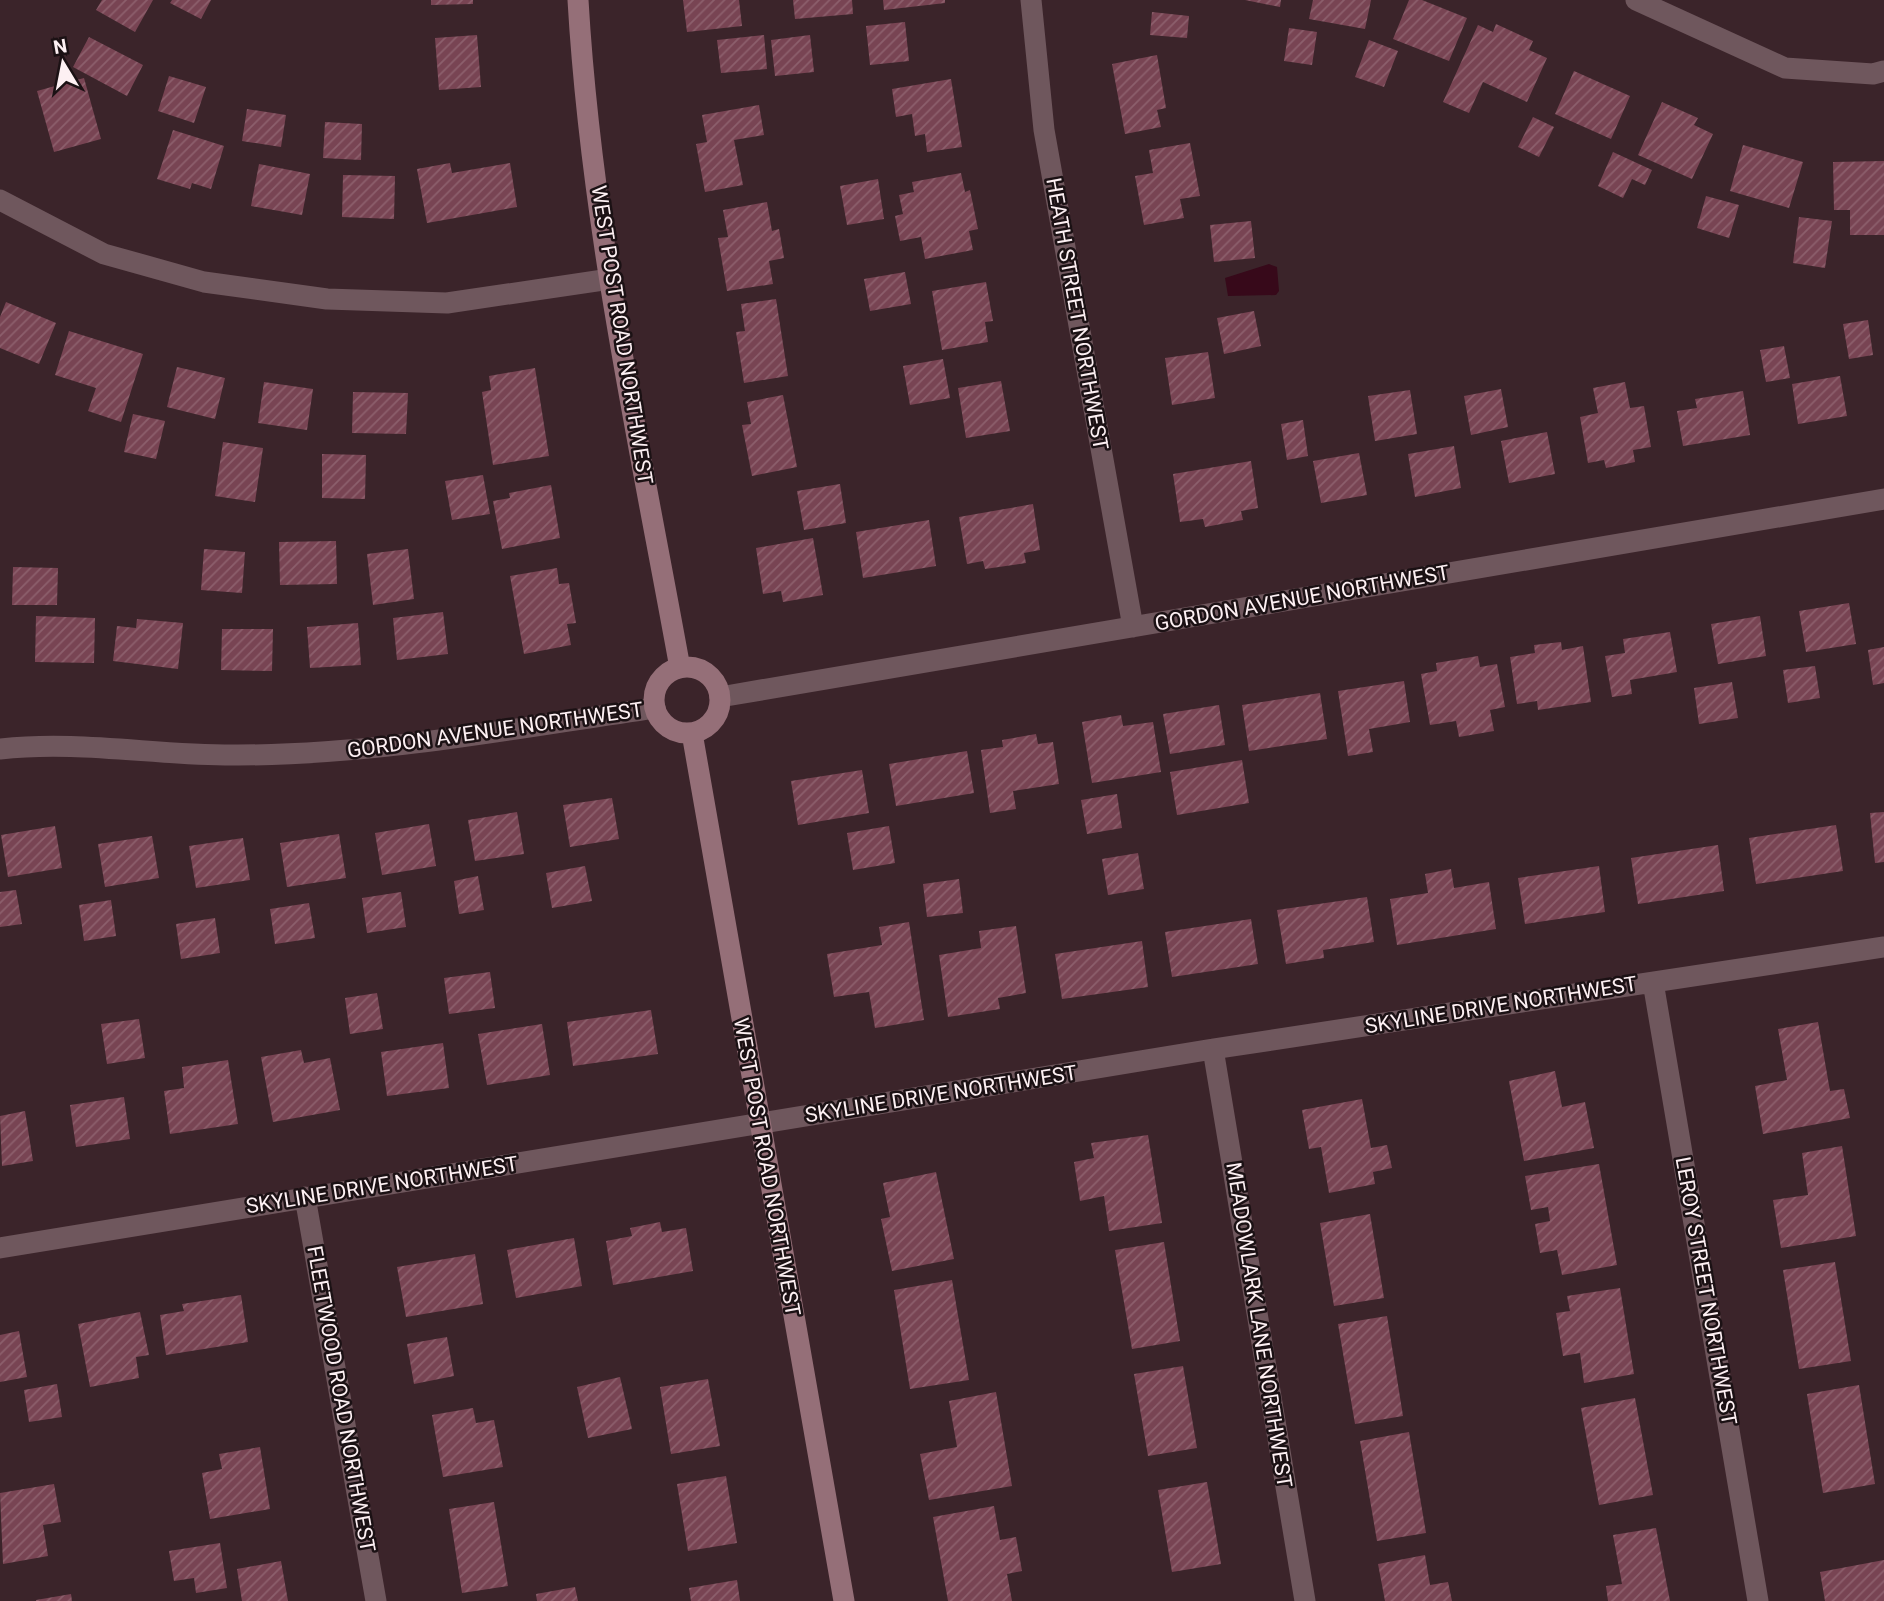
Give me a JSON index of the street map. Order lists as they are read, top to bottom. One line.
{"streets":{"street":["HEATH STREET NORTHWEST","WEST POST ROAD NORTHWEST","GORDON AVENUE NORTHWEST","SKYLINE DRIVE NORTHWEST","LEROY STREET NORTHWEST","MEADOWLARK LANE NORTHWEST","FLEETWOOD ROAD NORTHWEST"]},"crossings":[["HEATH STREET NORTHWEST","GORDON AVENUE NORTHWEST"],["WEST POST ROAD NORTHWEST","GORDON AVENUE NORTHWEST"],["WEST POST ROAD NORTHWEST","SKYLINE DRIVE NORTHWEST"],["SKYLINE DRIVE NORTHWEST","LEROY STREET NORTHWEST"],["SKYLINE DRIVE NORTHWEST","MEADOWLARK LANE NORTHWEST"],["SKYLINE DRIVE NORTHWEST","FLEETWOOD ROAD NORTHWEST"]],"north":"top"}
